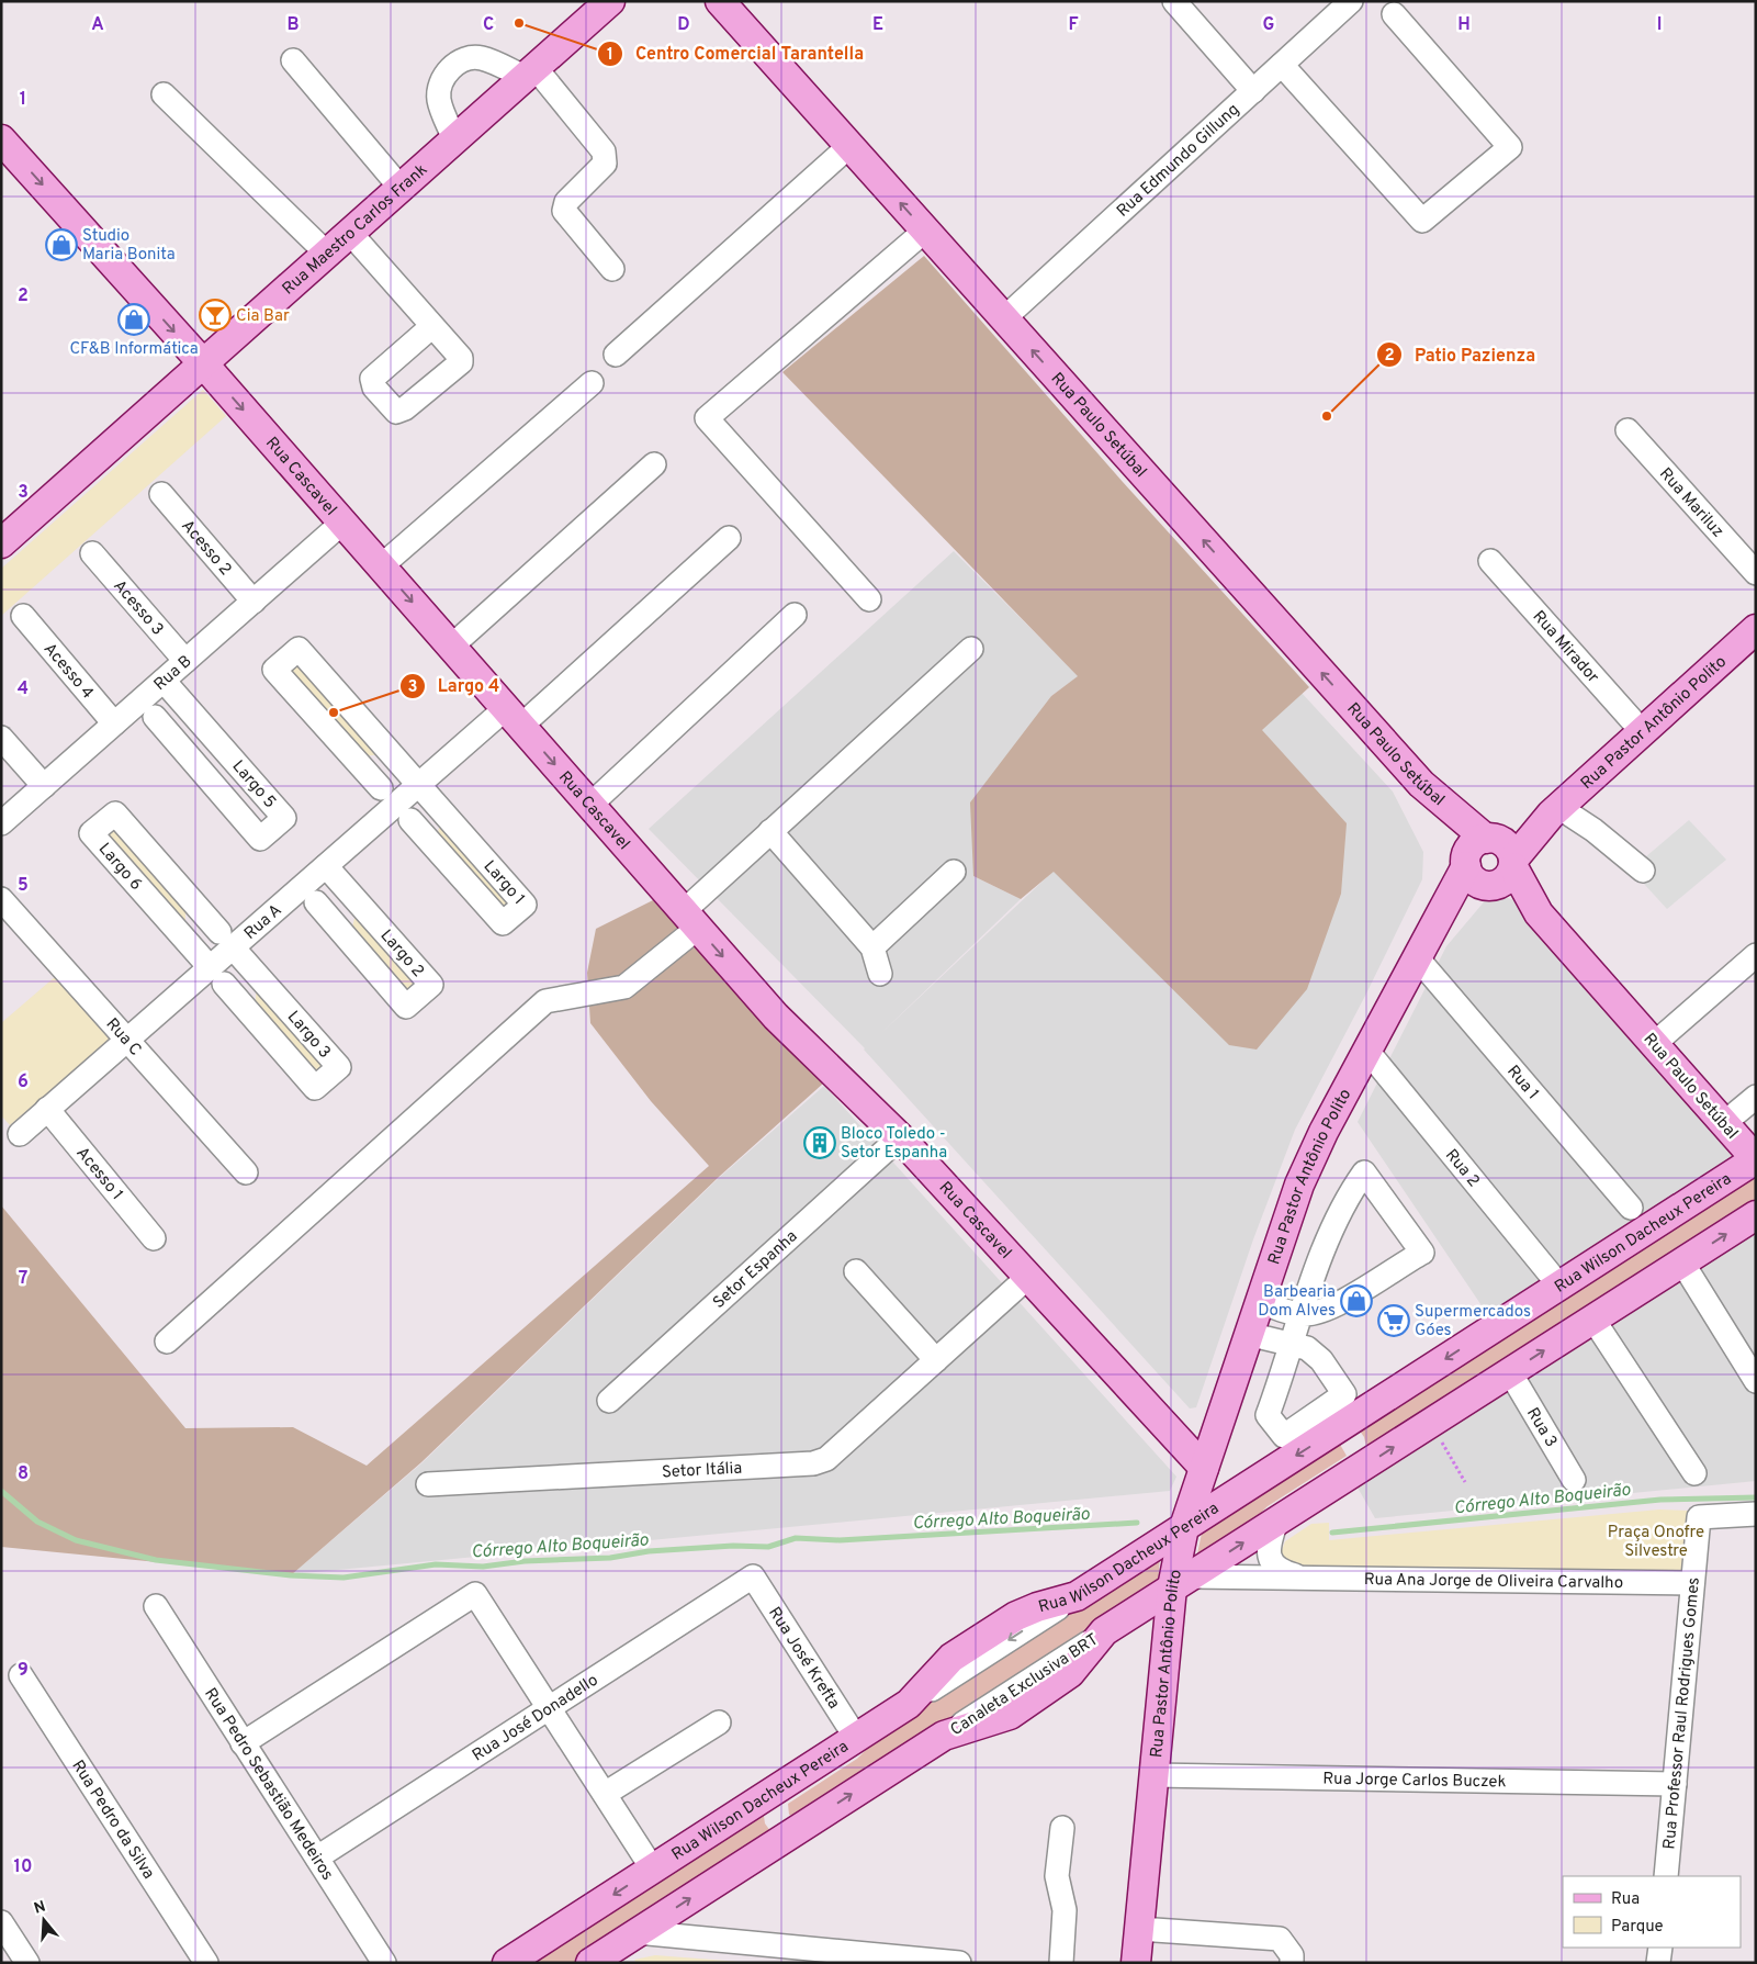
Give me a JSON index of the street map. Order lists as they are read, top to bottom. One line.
{"streets":{"main road":["Rua Maestro Carlos Frank","Rua Paulo Setúbal","Rua Cascavel","Rua Pastor Antônio Polito","Rua Wilson Dacheux Pereira"],"street":["Rua Edmundo Gillung","Rua Mariluz","Acesso 2","Acesso 3","Rua Mirador","Acesso 4","Rua B","Largo 5","Largo 6","Largo 1","Rua A","Largo 2","Largo 3","Rua C","Rua 1","Rua 2","Acesso 1","Setor Espanha","Rua 3","Setor Itália","Rua Ana Jorge de Oliveira Carvalho","Rua José Krefta","Rua Professor Raul Rodrigues Gomes","Rua José Donadello","Rua Jorge Carlos Buczek","Rua Pedro Sebastião Medeiros","Rua Pedro da Silva"]},"crossings":[["Rua Edmundo Gillung","Rua Paulo Setúbal"],["Rua Maestro Carlos Frank","Rua Cascavel"],["Rua Paulo Setúbal","Rua Pastor Antônio Polito"],["Rua Paulo Setúbal","Rua Wilson Dacheux Pereira"],["Rua Cascavel","Rua B"],["Rua Cascavel","Rua Pastor Antônio Polito"],["Rua Cascavel","Rua A"],["Rua Cascavel","Rua Wilson Dacheux Pereira"],["Rua Cascavel","Setor Espanha"],["Rua Cascavel","Setor Itália"],["Acesso 2","Rua B"],["Acesso 3","Rua B"],["Rua Mirador","Rua Pastor Antônio Polito"],["Acesso 4","Rua B"],["Rua B","Largo 5"],["Rua Pastor Antônio Polito","Rua 1"],["Rua Pastor Antônio Polito","Rua 2"],["Rua Pastor Antônio Polito","Rua Wilson Dacheux Pereira"],["Rua Pastor Antônio Polito","Rua Ana Jorge de Oliveira Carvalho"],["Rua Pastor Antônio Polito","Rua Jorge Carlos Buczek"],["Largo 6","Rua A"],["Largo 6","Largo 3"],["Largo 1","Rua A"],["Rua A","Largo 2"],["Rua A","Largo 3"],["Rua A","Rua C"],["Rua A","Acesso 1"],["Rua 2","Rua Wilson Dacheux Pereira"],["Rua Wilson Dacheux Pereira","Rua José Krefta"],["Rua Ana Jorge de Oliveira Carvalho","Rua Professor Raul Rodrigues Gomes"],["Rua José Krefta","Rua José Donadello"],["Rua Professor Raul Rodrigues Gomes","Rua Jorge Carlos Buczek"],["Rua José Donadello","Rua Pedro Sebastião Medeiros"]],"one_way":["Rua Paulo Setúbal","Rua Cascavel"],"water":["Córrego Alto Boqueirão"],"parks":["Praça Onofre Silvestre"],"places":{"other":["Centro Comercial Tarantella","Patio Pazienza","Largo 4"],"shop":["Studio Maria Bonita","CF&B Informática","Barbearia Dom Alves"],"bar":["Cia Bar"],"building":["Bloco Toledo - Setor Espanha"],"supermarket":["Supermercados Góes"]},"legend":["Rua","Parque"],"north":"top","grid":{"columns":["A","B","C","D","E","F","G","H","I"],"rows":["1","2","3","4","5","6","7","8","9","10"]}}
